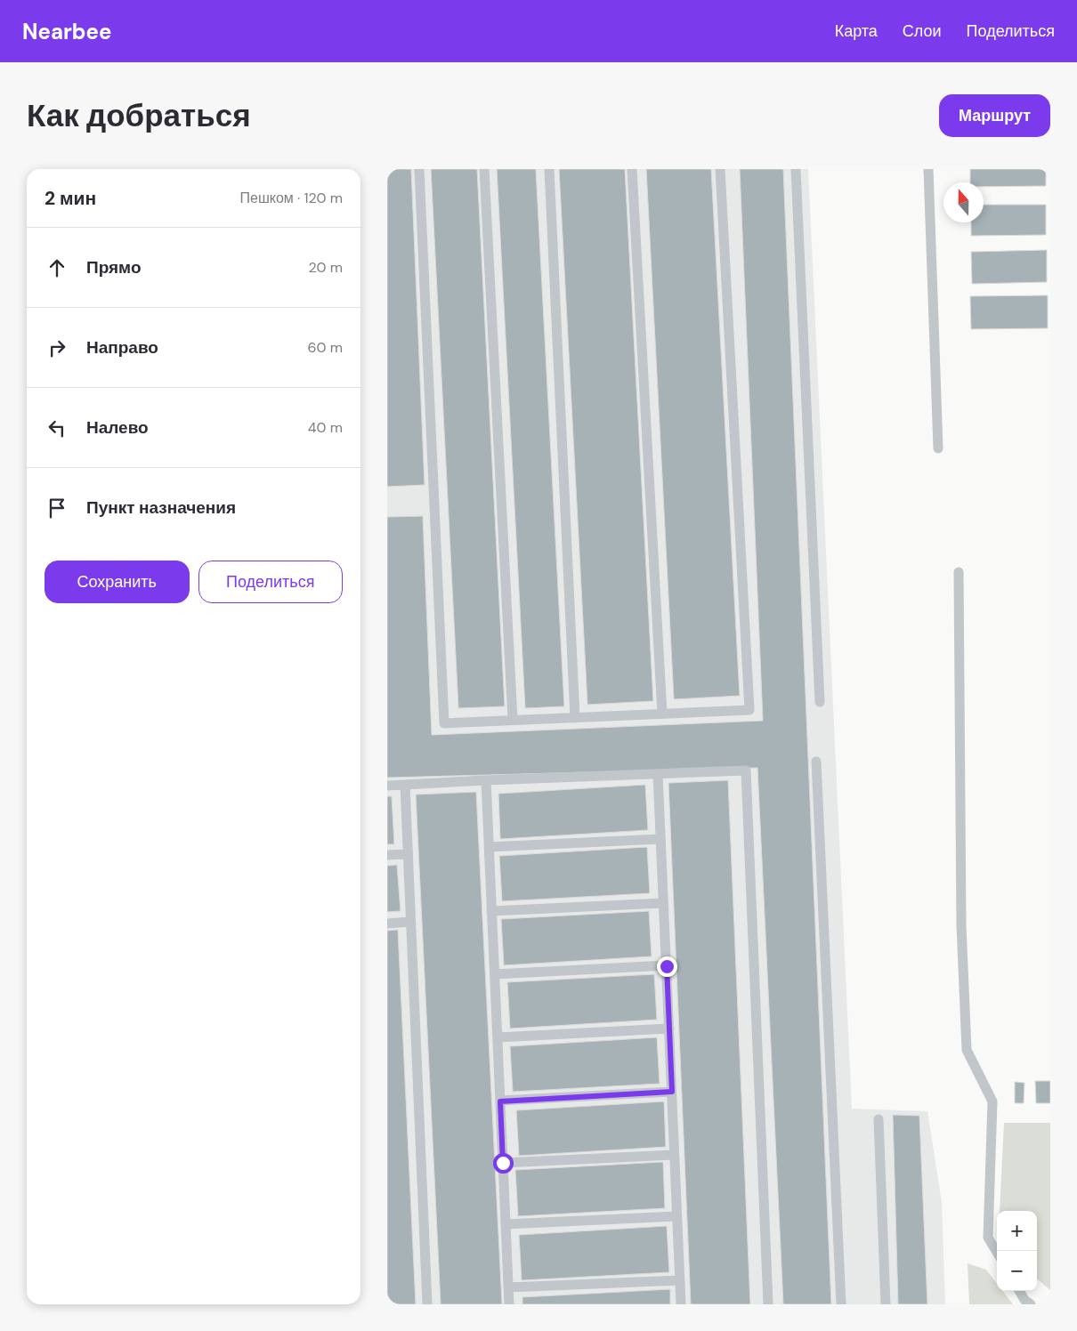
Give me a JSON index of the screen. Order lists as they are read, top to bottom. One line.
{"north":"top","page":{"header":"Nearbee","nav":["Карта","Слои","Поделиться"],"buttons":["Маршрут",["Сохранить","Поделиться"]],"title":"Как добраться","heading":["2 мин","Пешком · 120 m"],"list":[["Прямо","20 m"],["Направо","60 m"],["Налево","40 m"],"Пункт назначения"],"map_buttons":["+","−"]}}
